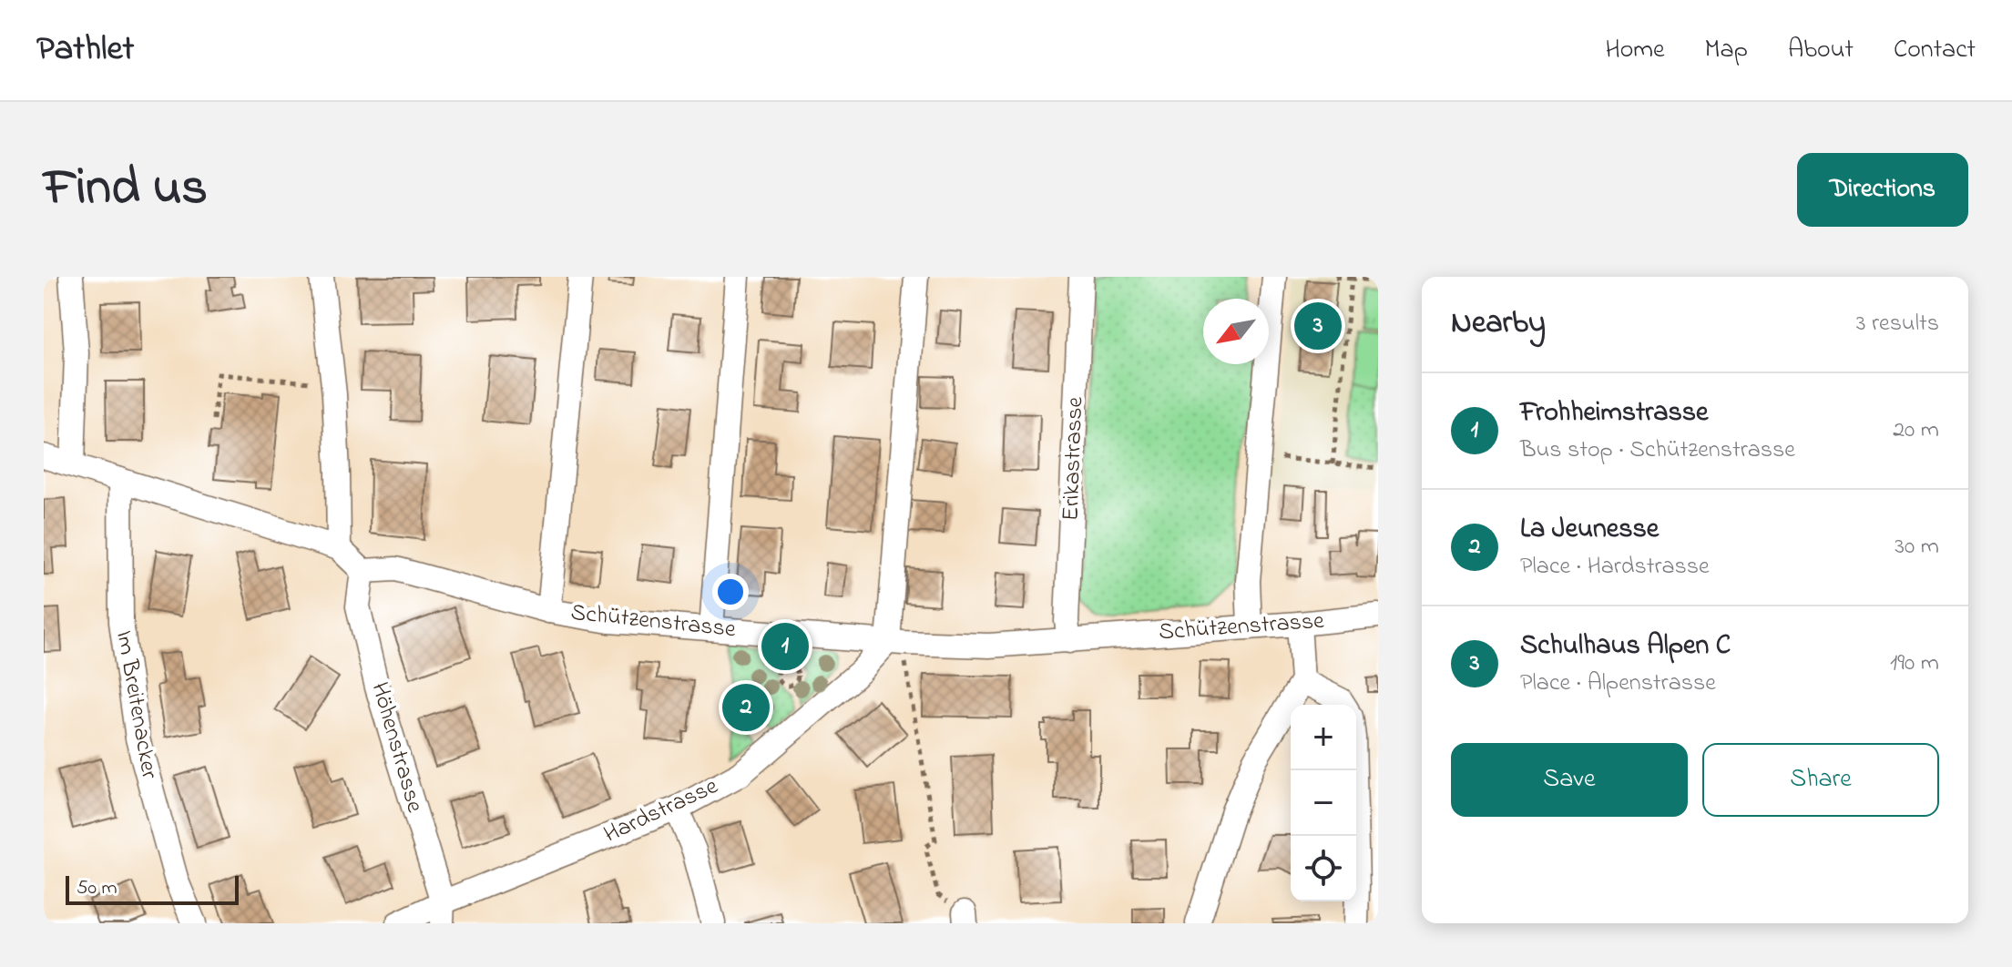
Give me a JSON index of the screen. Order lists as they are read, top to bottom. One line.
{"streets":{"street":["Erikastrasse","Schützenstrasse","Im Breitenacker","Höhenstrasse","Hardstrasse"]},"crossings":[["Erikastrasse","Schützenstrasse"],["Schützenstrasse","Höhenstrasse"],["Schützenstrasse","Hardstrasse"],["Höhenstrasse","Hardstrasse"]],"scale_bar":"50 m","north":"bottom left","page":{"header":"Pathlet","nav":["Home","Map","About","Contact"],"title":"Find us","buttons":["Directions",["Save","Share"]],"heading":["Nearby","3 results"],"pins":["3","1","2"],"list":[{"mark":"1","name":"Frohheimstrasse","note":"Bus stop · Schützenstrasse","value":"20 m"},{"mark":"2","name":"La Jeunesse","note":"Place · Hardstrasse","value":"30 m"},{"mark":"3","name":"Schulhaus Alpen C","note":"Place · Alpenstrasse","value":"190 m"}],"map_buttons":["+","−"],"scale":"50 m"}}
